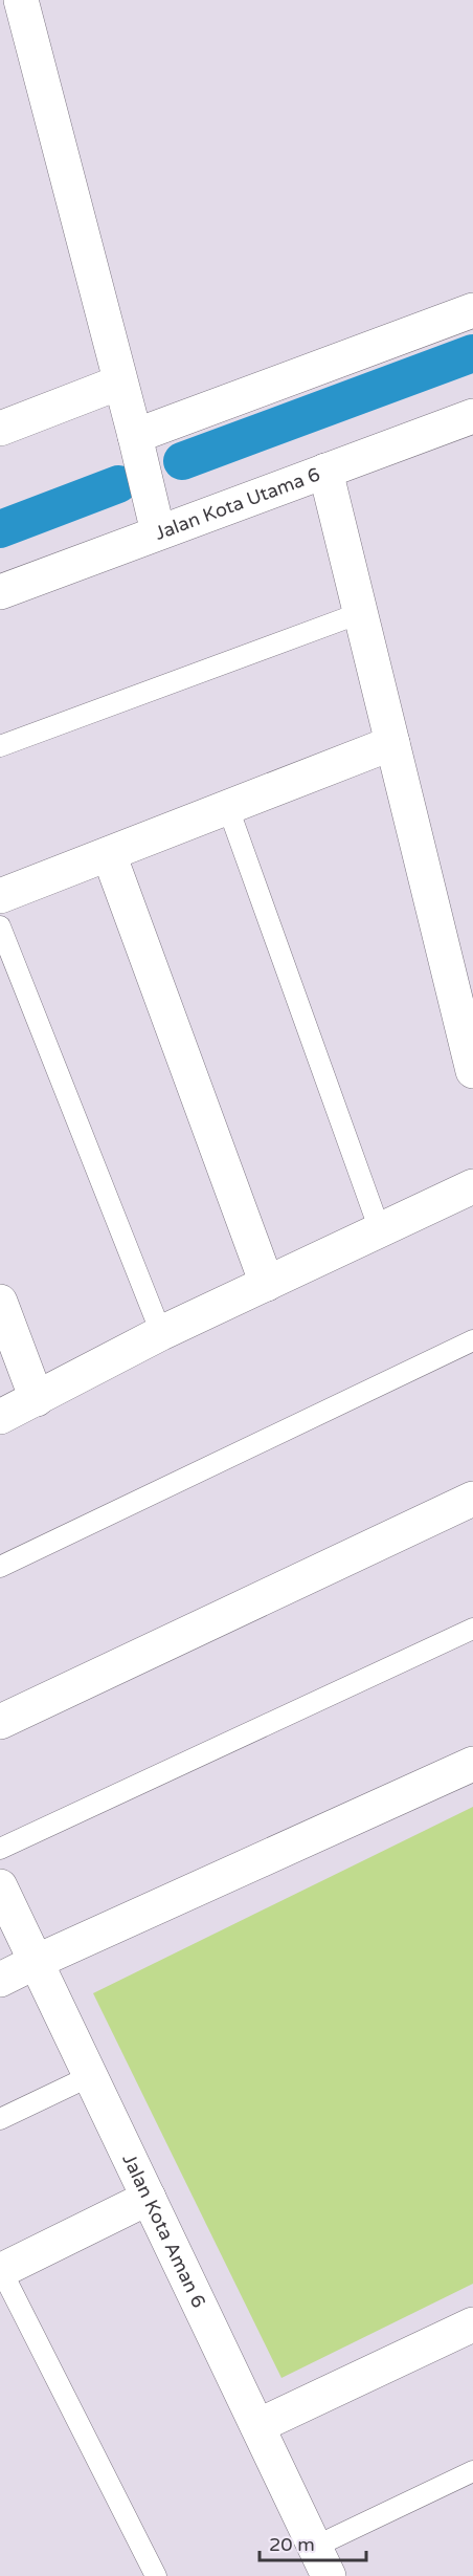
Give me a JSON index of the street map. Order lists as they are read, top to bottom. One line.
{"streets":{"street":["Jalan Kota Utama 6","Jalan Kota Aman 6"]},"scale_bar":"20 m"}
